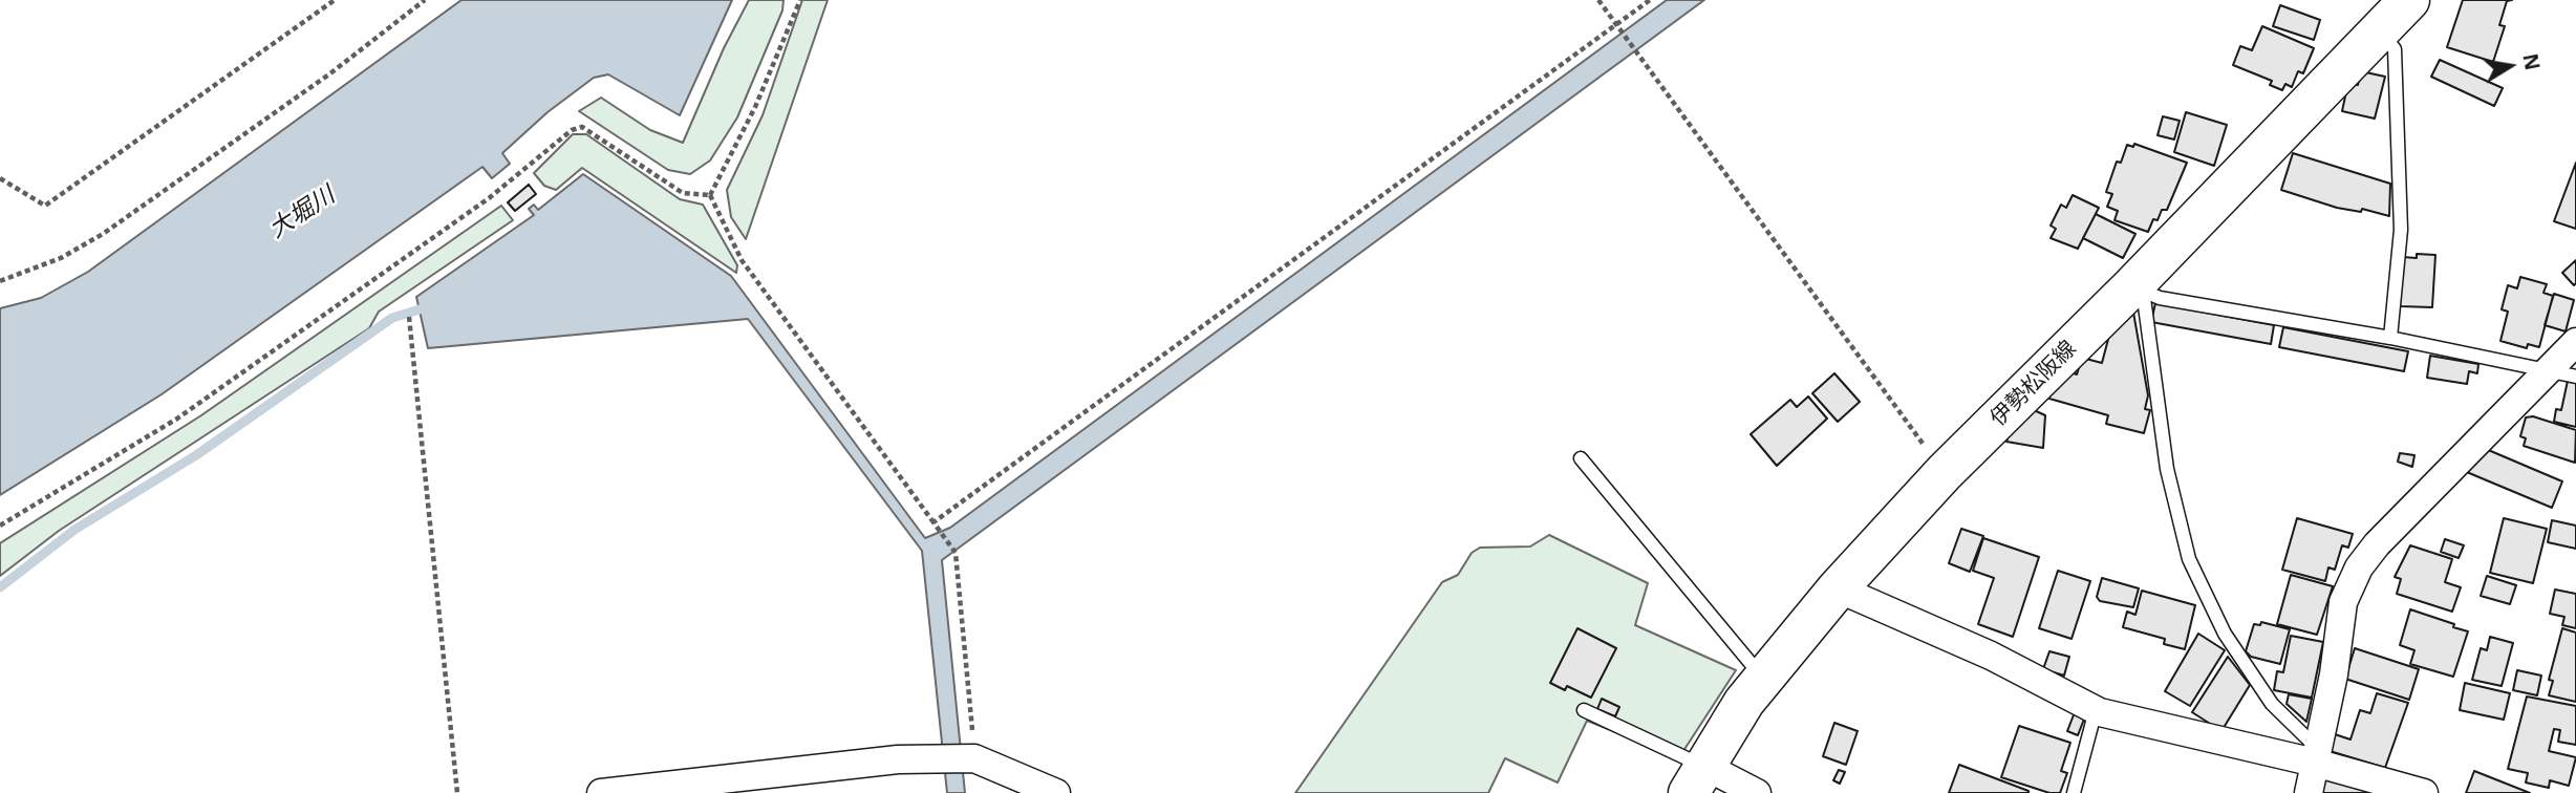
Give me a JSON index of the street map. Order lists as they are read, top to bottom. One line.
{"streets":{"main road":["伊勢松阪線"]},"water":["大堀川"],"north":"right"}
